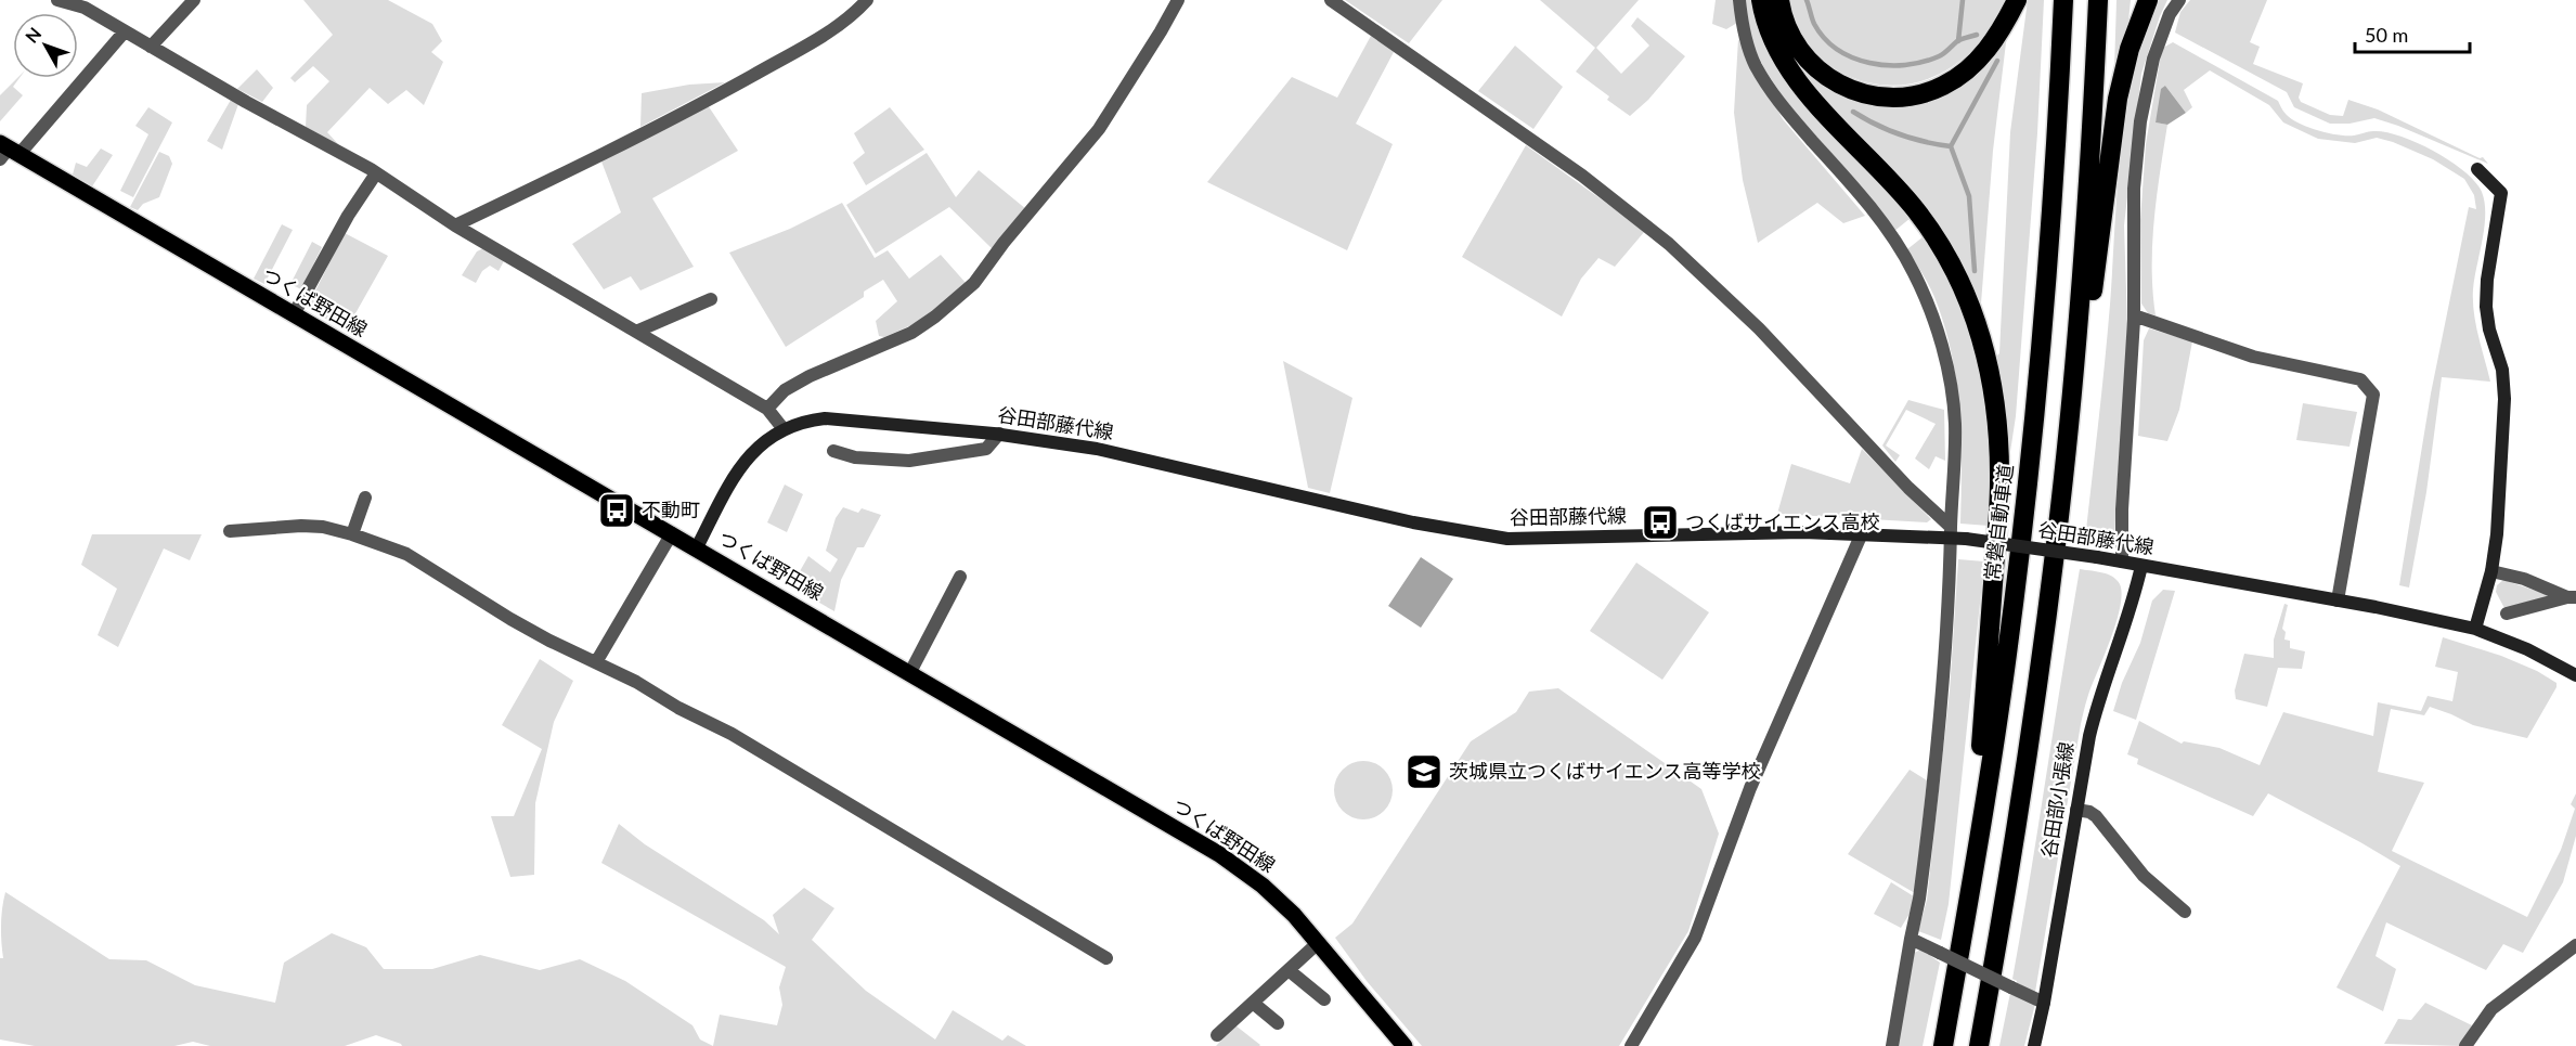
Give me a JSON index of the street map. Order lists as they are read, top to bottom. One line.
{"streets":{"highway":["常磐自動車道"],"main road":["つくば野田線","谷田部藤代線","谷田部小張線"]},"crossings":[["つくば野田線","谷田部藤代線"],["谷田部藤代線","谷田部小張線"]],"places":{"bus stop":["不動町","つくばサイエンス高校"],"school or university":["茨城県立つくばサイエンス高等学校"]},"scale_bar":"50 m","north":"top left"}
